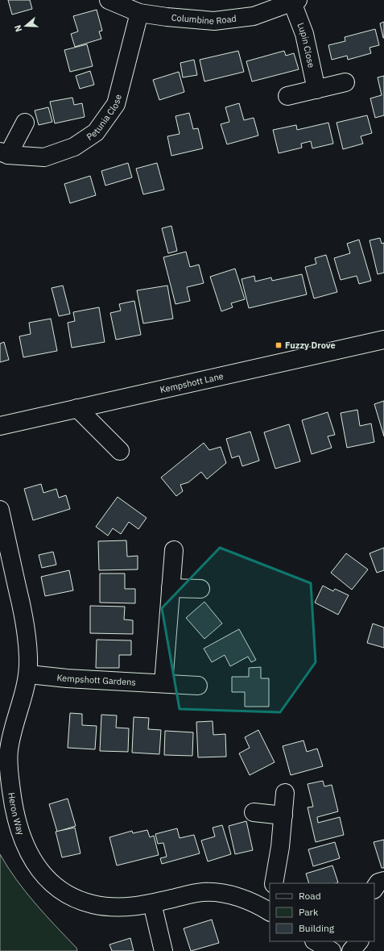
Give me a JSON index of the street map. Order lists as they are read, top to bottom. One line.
{"streets":{"street":["Columbine Road","Lupin Close","Petunia Close","Kempshott Lane","Kempshott Gardens","Heron Way"]},"crossings":[["Columbine Road","Lupin Close"],["Columbine Road","Petunia Close"],["Kempshott Gardens","Heron Way"]],"places":{"transit":["Fuzzy Drove"]},"legend":["Road","Park","Building"],"north":"left"}
